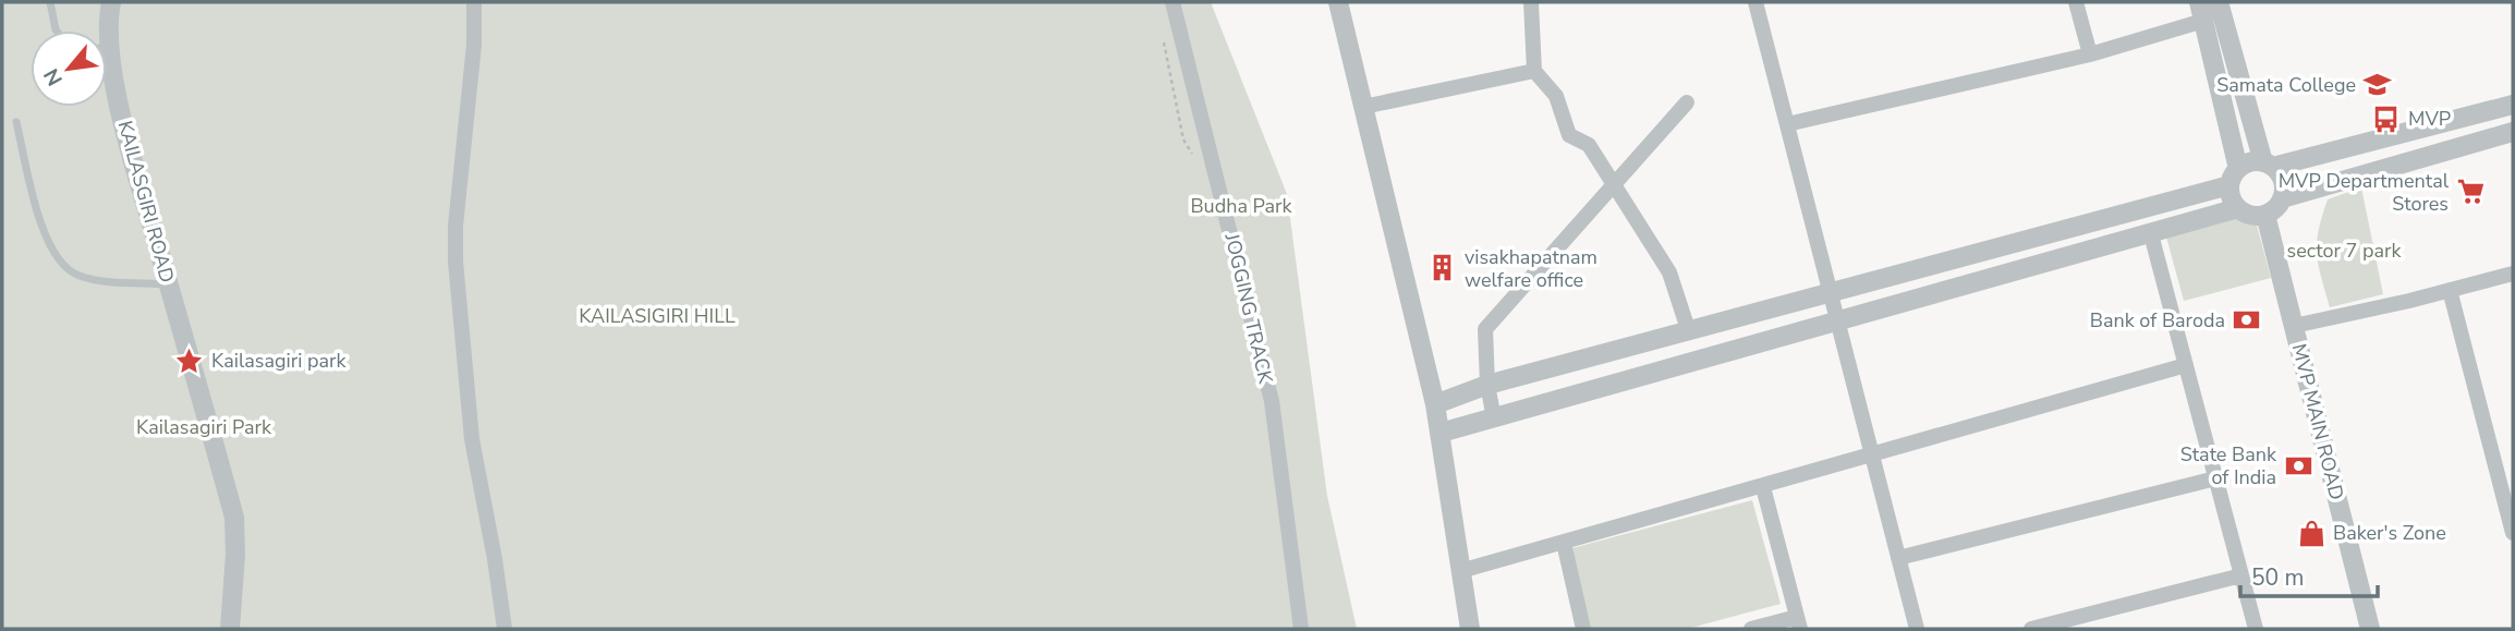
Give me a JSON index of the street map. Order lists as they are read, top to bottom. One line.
{"streets":{"street":["KAILASGIRI ROAD","MVP MAIN ROAD"]},"parks":["Budha Park","sector 7 park","KAILASIGIRI HILL","Kailasagiri Park"],"places":{"school or university":["Samata College"],"bus stop":["MVP"],"supermarket":["MVP Departmental Stores"],"building":["visakhapatnam welfare office"],"bank":["Bank of Baroda","State Bank of India"],"place":["Kailasagiri park"],"shop":["Baker's Zone"]},"scale_bar":"50 m","north":"bottom left"}
